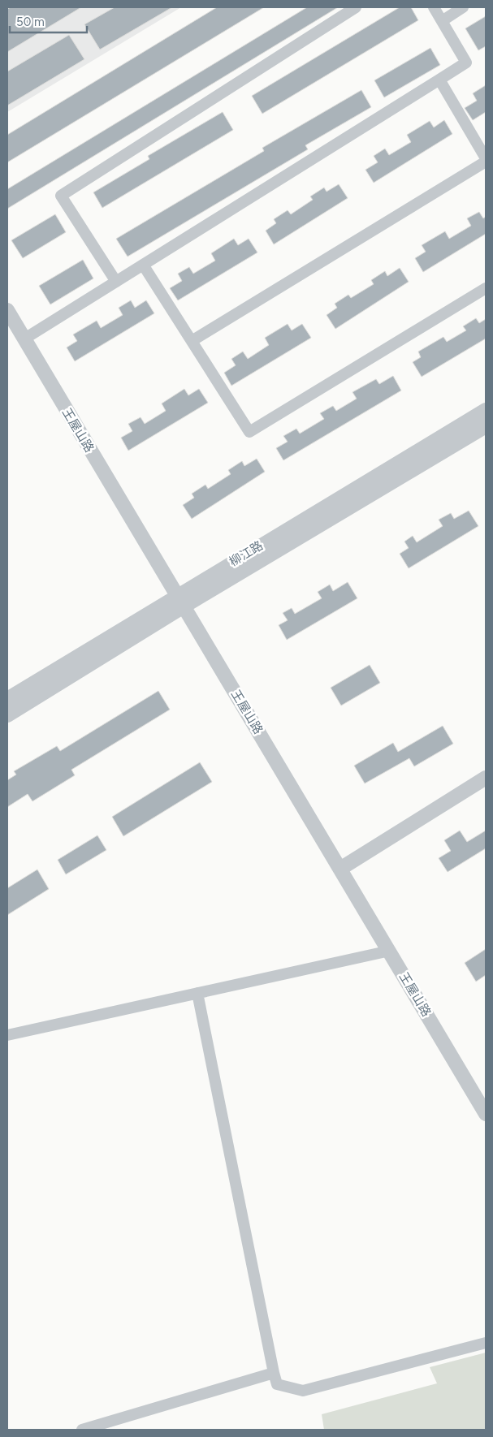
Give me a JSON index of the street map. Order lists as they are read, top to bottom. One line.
{"streets":{"street":["王屋山路","柳江路"]},"crossings":[["王屋山路","柳江路"]],"scale_bar":"50 m"}
